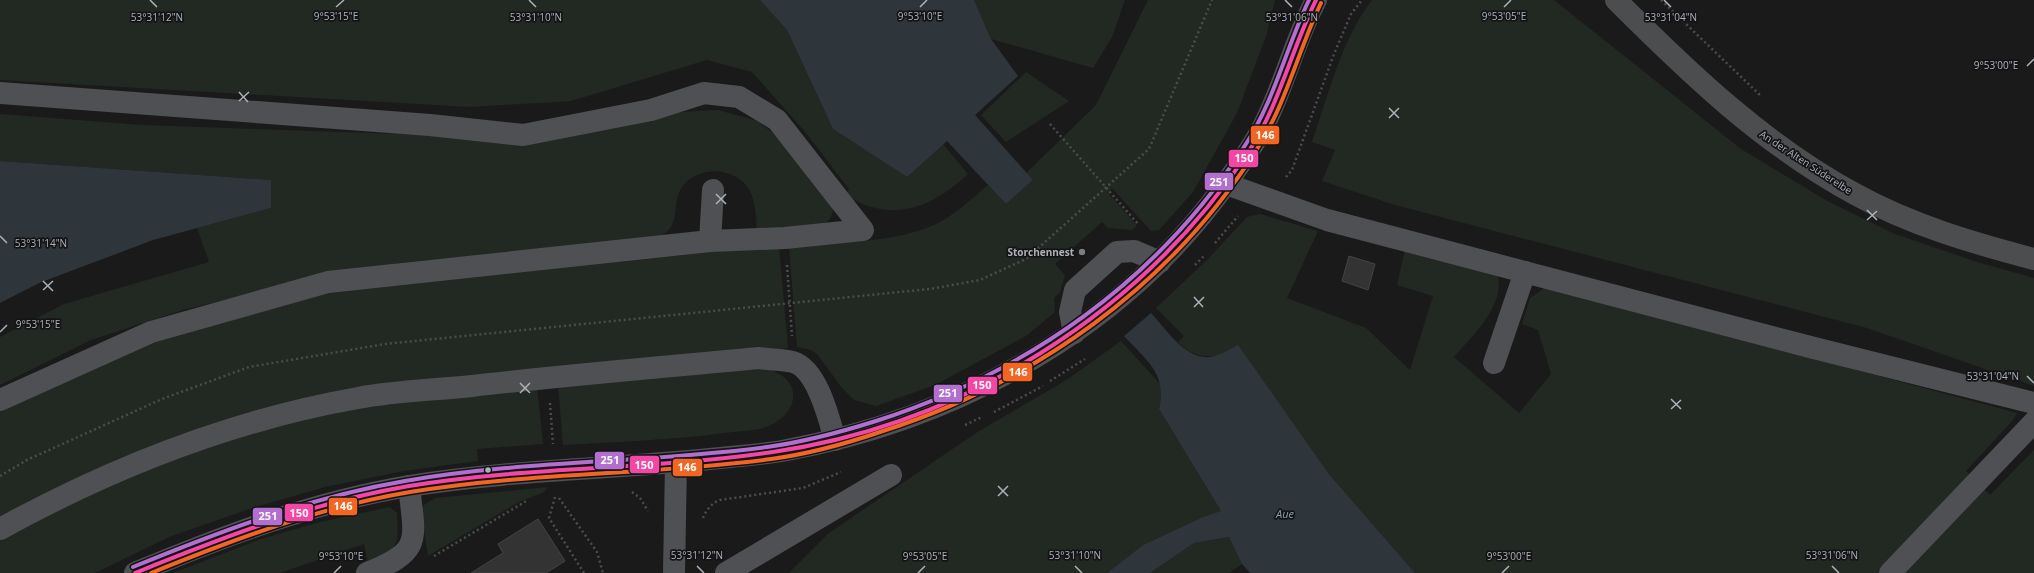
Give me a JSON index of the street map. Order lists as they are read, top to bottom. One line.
{"streets":{"main road":["An der Alten Süderelbe"]},"water":["Aue"],"places":["Storchennest"],"lines":["transit line 150","transit line 251","transit line 146"],"coordinates":["9°53'15\"E","9°53'10\"E","9°53'05\"E","53°31'12\"N","53°31'10\"N","53°31'06\"N","53°31'04\"N","9°53'00\"E","53°31'14\"N"]}
